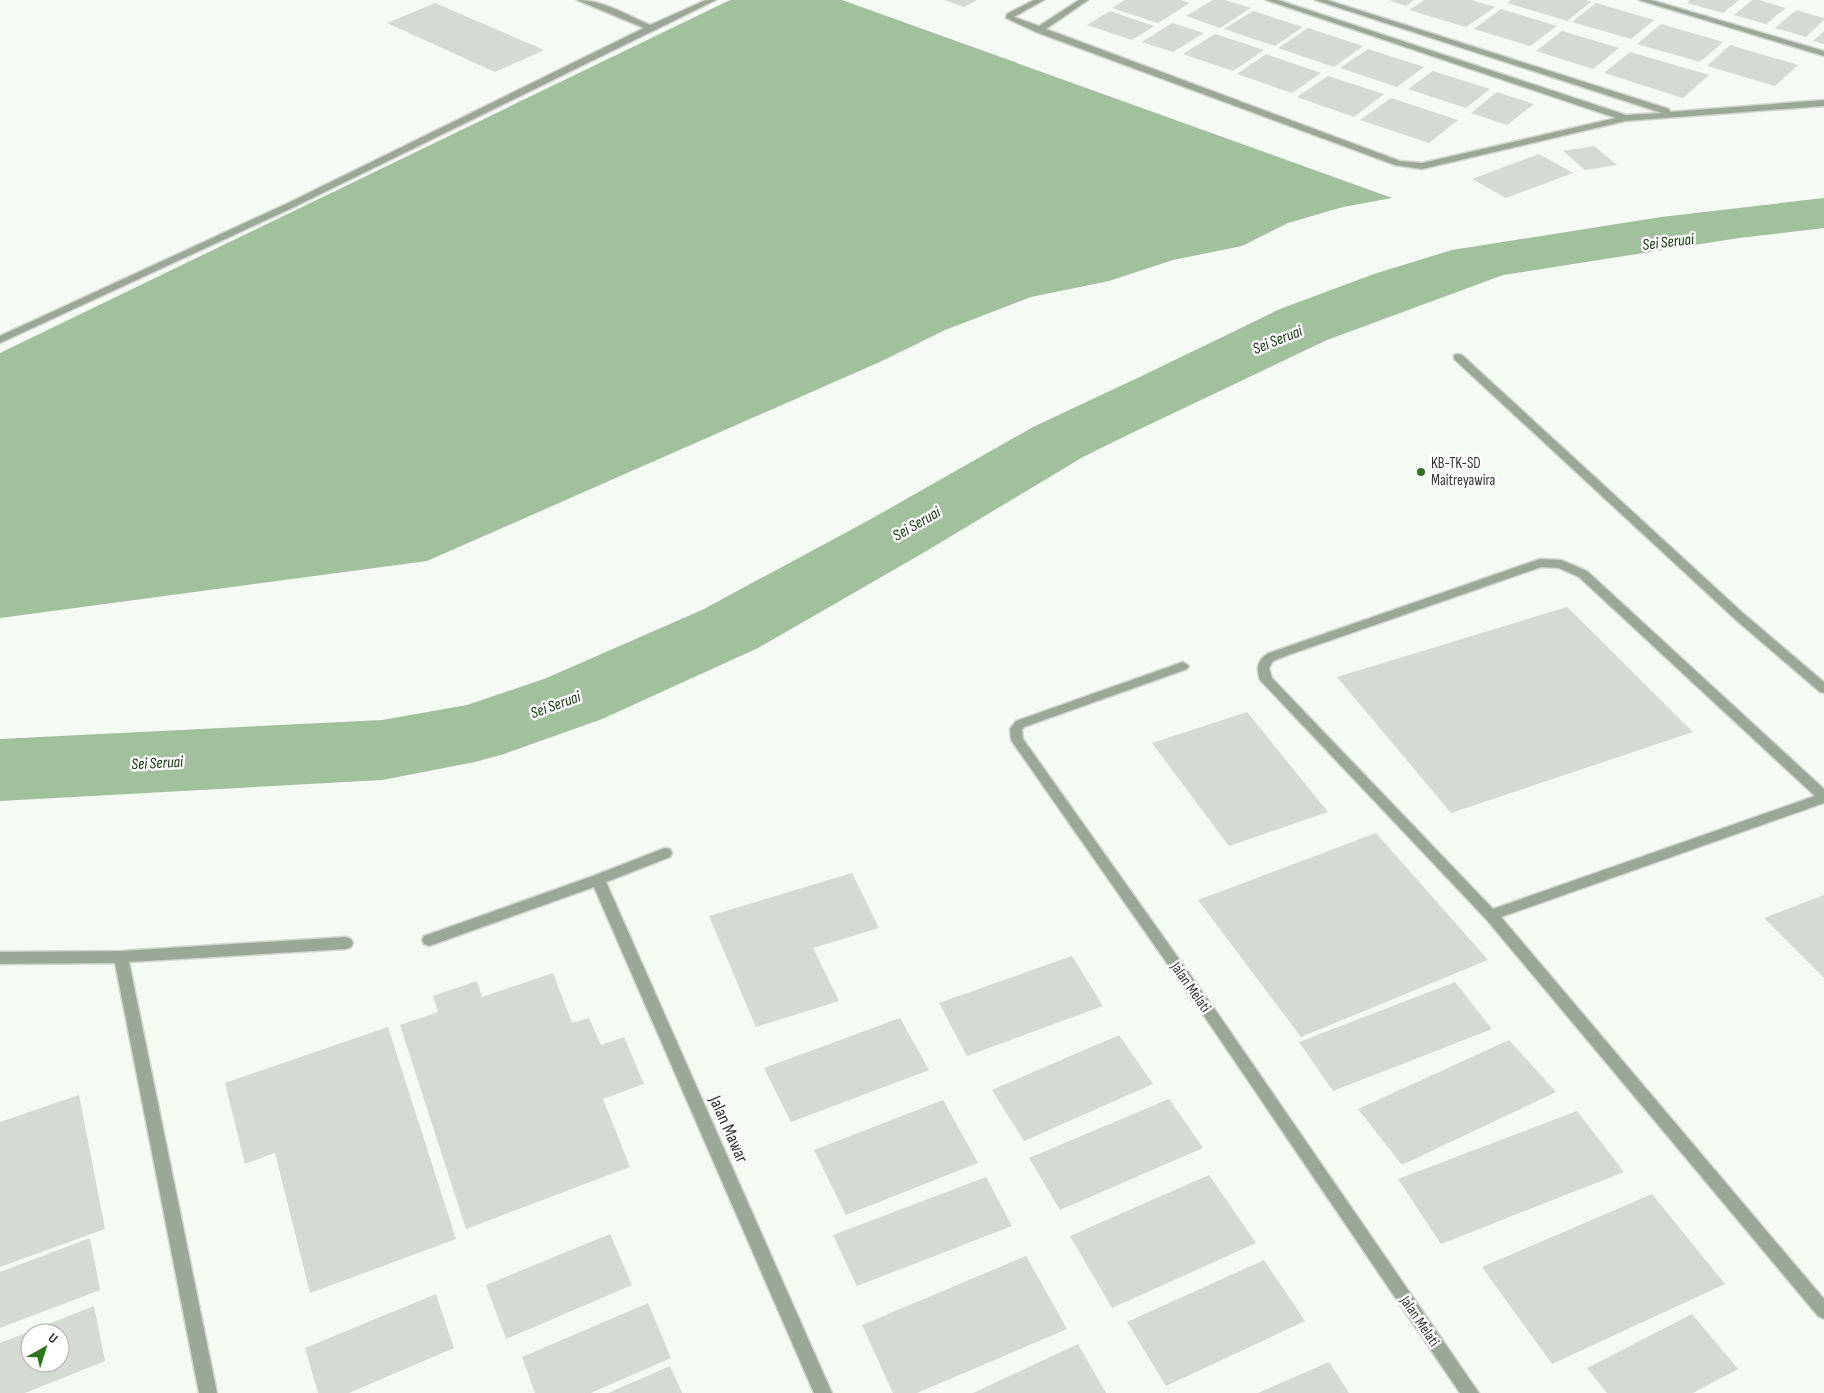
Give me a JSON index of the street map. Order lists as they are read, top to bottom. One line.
{"streets":{"street":["Jalan Melati","Jalan Mawar"]},"water":["Sei Seruai"],"places":["KB-TK-SD Maitreyawira"],"north":"top right"}
